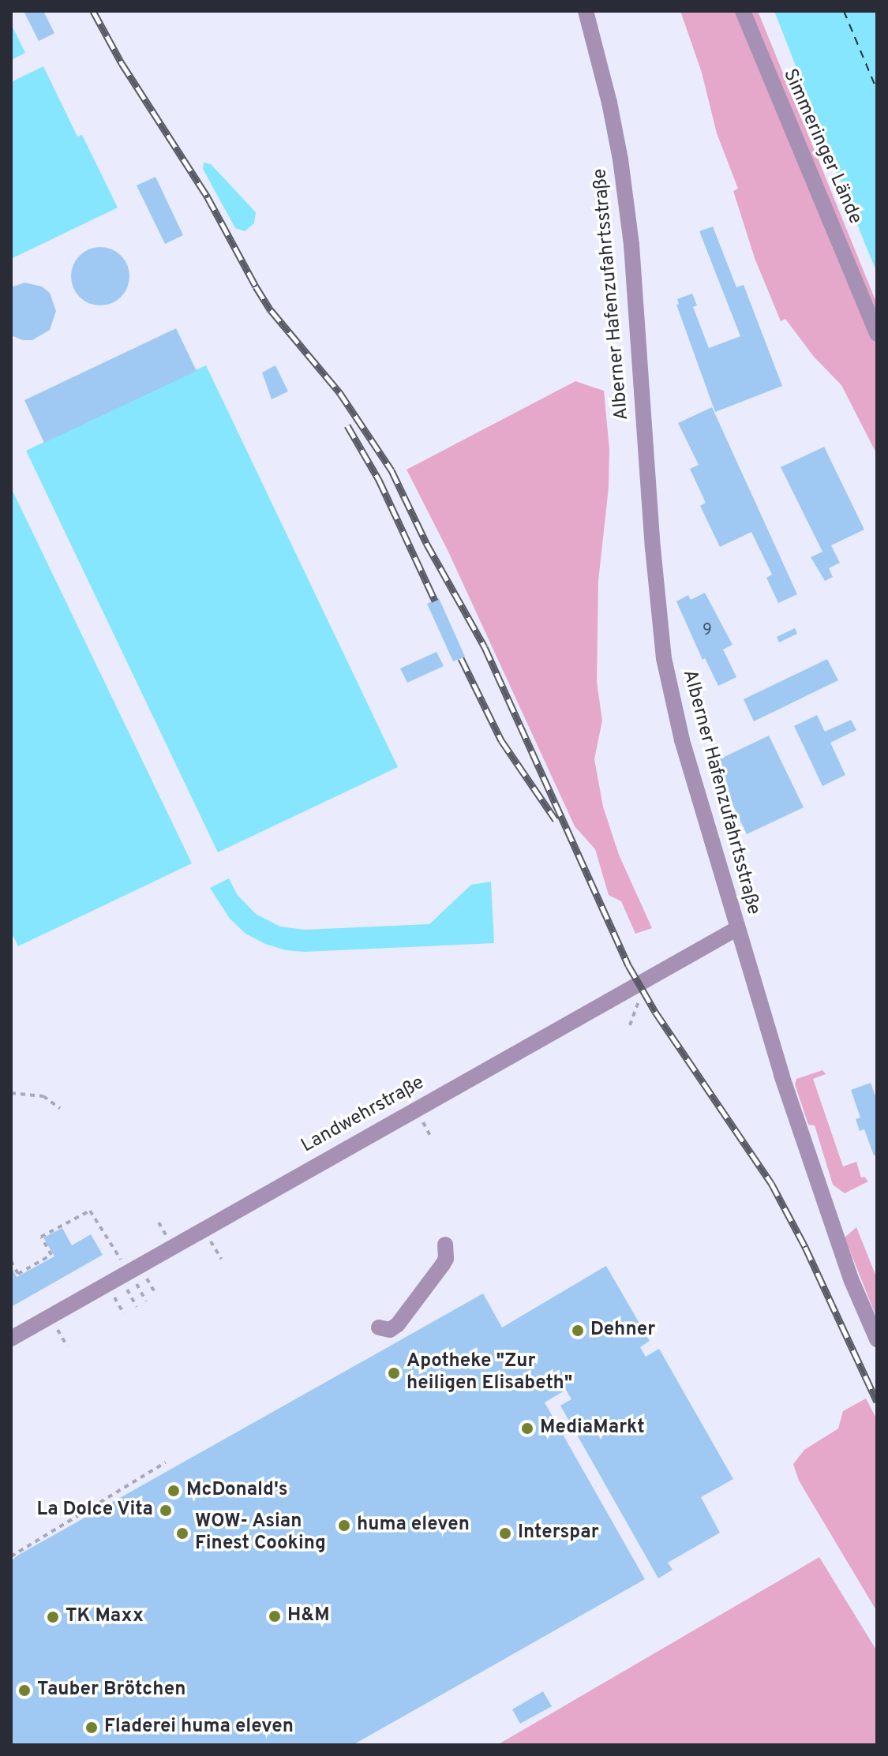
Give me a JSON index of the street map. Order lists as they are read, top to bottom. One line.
{"streets":{"street":["Simmeringer Lände","Alberner Hafenzufahrtsstraße","Landwehrstraße"]},"crossings":[["Alberner Hafenzufahrtsstraße","Landwehrstraße"]],"places":["Dehner","Apotheke \"Zur heiligen Elisabeth\"","MediaMarkt","McDonald's","La Dolce Vita","huma eleven","WOW- Asian Finest Cooking","Interspar","H&M","TK Maxx","Tauber Brötchen","Fladerei huma eleven"],"house_numbers":["9"]}
